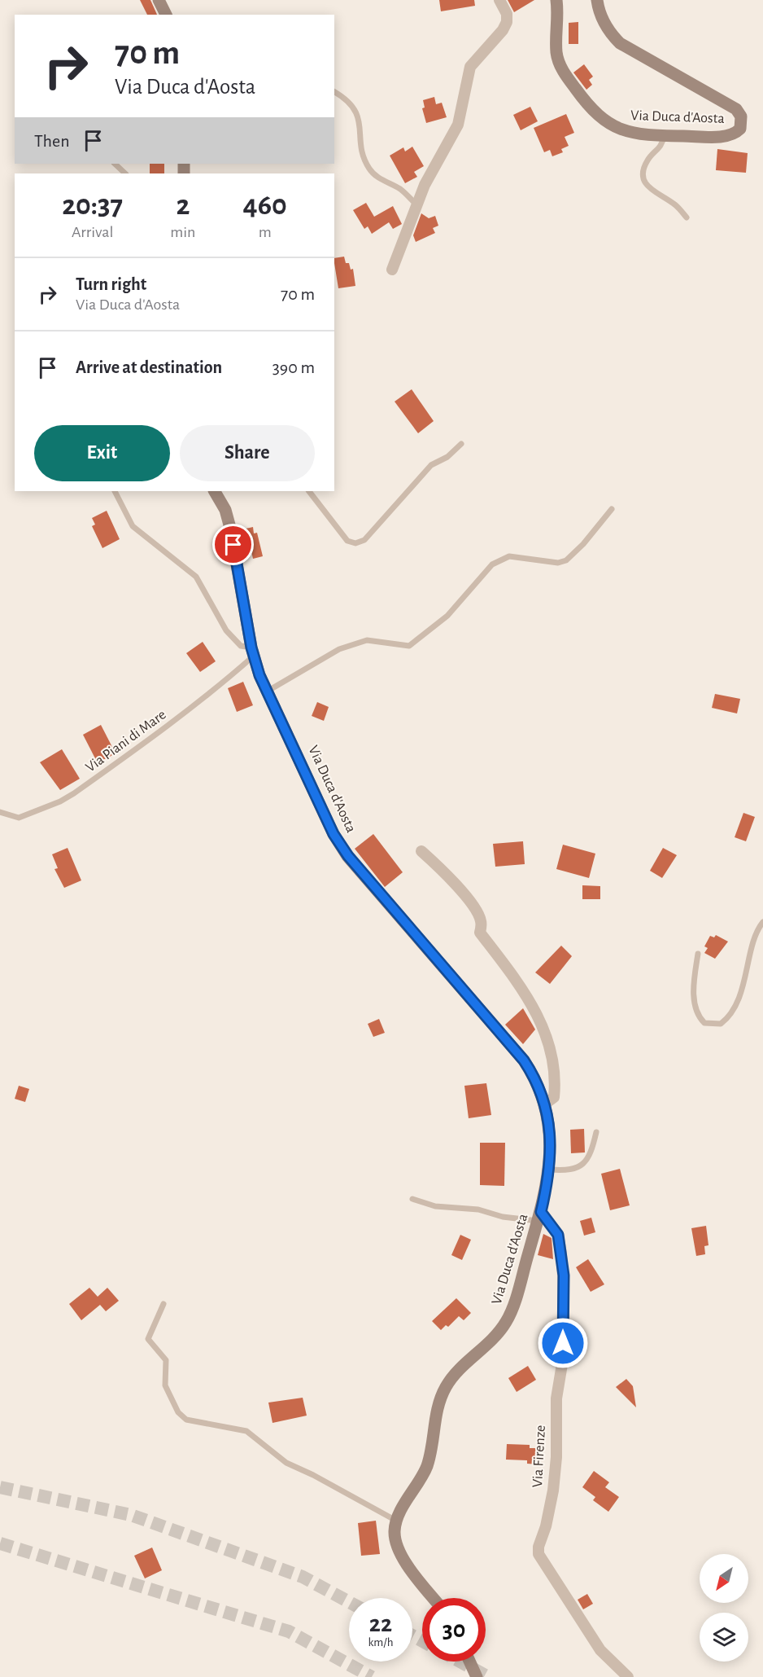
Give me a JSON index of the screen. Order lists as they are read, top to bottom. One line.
{"streets":{"main road":["Via Duca d'Aosta"],"street":["Via Firenze"],"lane":["Via Piani di Mare"]},"crossings":[["Via Duca d'Aosta","Via Piani di Mare"],["Via Duca d'Aosta","Via Firenze"]],"north":"bottom left","page":{"turn":["70 m","Via Duca d'Aosta"],"then":"Then","eta":["20:37","Arrival","2","min","460","m"],"list":[{"name":"Turn right","note":"Via Duca d'Aosta","value":"70 m"},{"name":"Arrive at destination","value":"390 m"}],"buttons":["Exit","Share"],"speed":"22 km/h","limit":"30"}}
